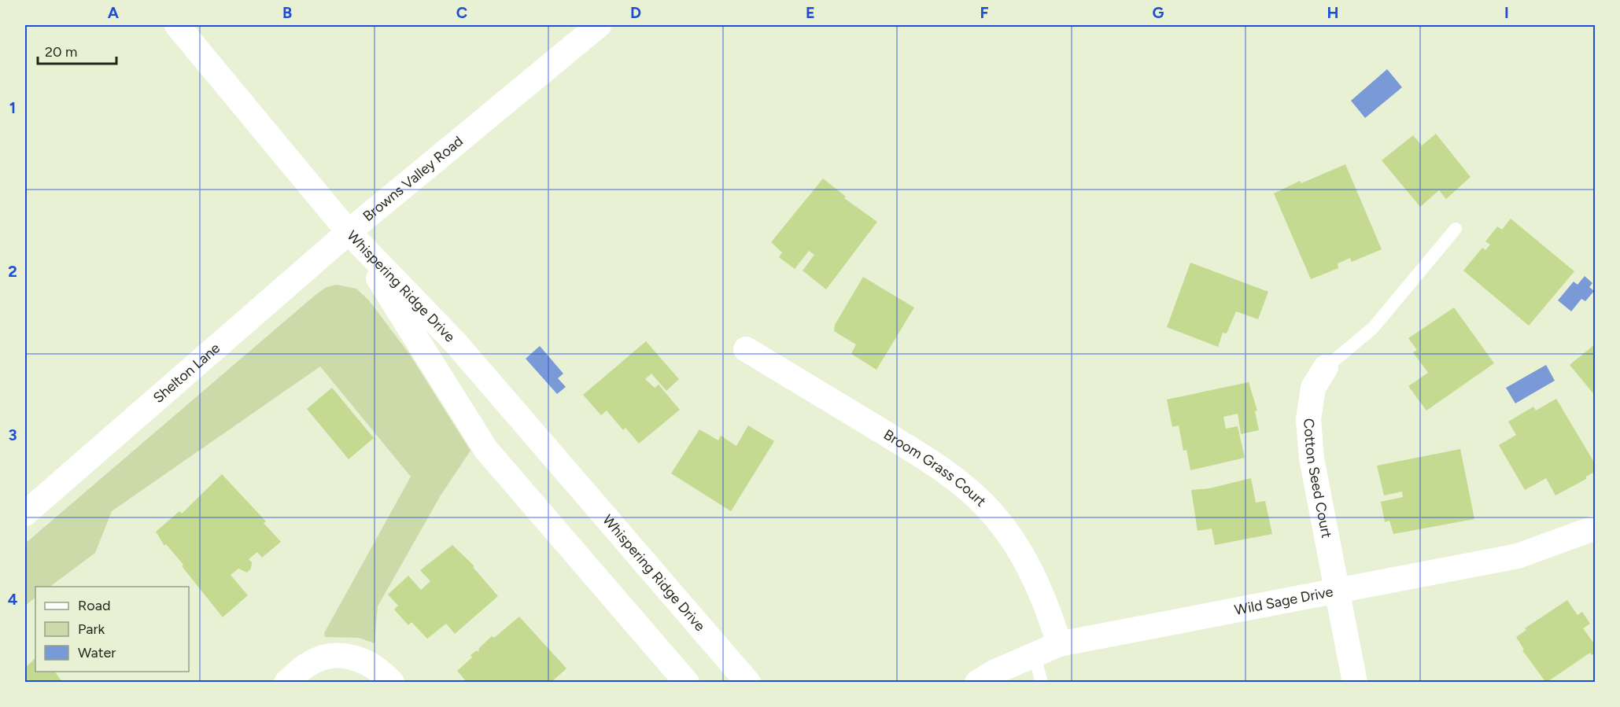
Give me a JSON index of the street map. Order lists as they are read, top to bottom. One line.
{"streets":{"street":["Browns Valley Road","Whispering Ridge Drive","Shelton Lane","Broom Grass Court","Cotton Seed Court","Wild Sage Drive"]},"crossings":[["Browns Valley Road","Whispering Ridge Drive"],["Browns Valley Road","Shelton Lane"],["Whispering Ridge Drive","Shelton Lane"],["Broom Grass Court","Wild Sage Drive"],["Cotton Seed Court","Wild Sage Drive"]],"legend":["Road","Park","Water"],"scale_bar":"20 m","grid":{"columns":["A","B","C","D","E","F","G","H","I"],"rows":["1","2","3","4"]}}
